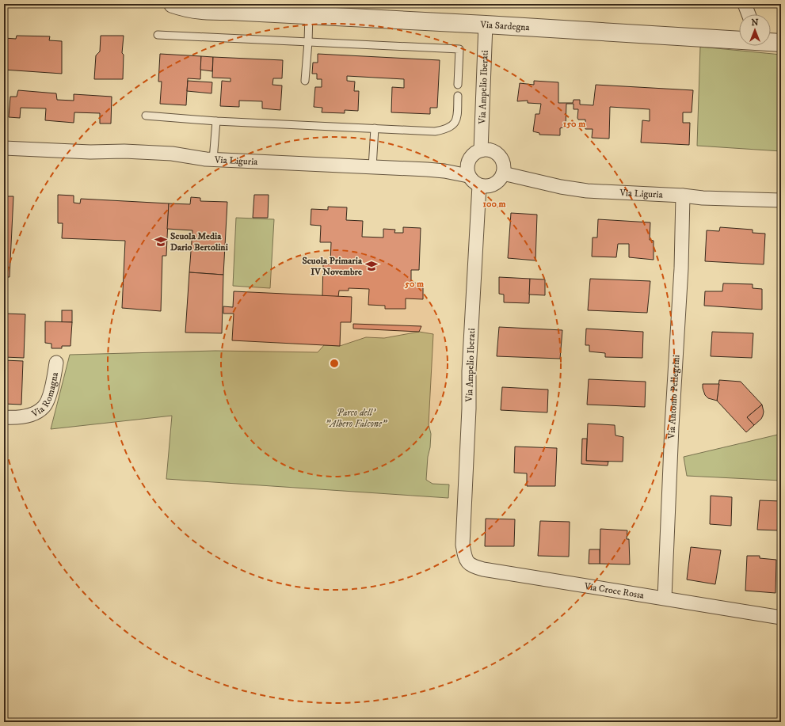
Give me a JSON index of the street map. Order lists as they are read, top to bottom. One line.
{"streets":{"street":["Via Sardegna","Via Ampelio Iberati","Via Liguria","Via Romagna","Via Antonio Pellegrini","Via Croce Rossa"]},"crossings":[["Via Sardegna","Via Ampelio Iberati"],["Via Ampelio Iberati","Via Liguria"],["Via Ampelio Iberati","Via Croce Rossa"],["Via Liguria","Via Antonio Pellegrini"],["Via Antonio Pellegrini","Via Croce Rossa"]],"parks":["Parco dell' \"Albero Falcone\""],"places":{"school or university":["Scuola Media Dario Bertolini","Scuola Primaria IV Novembre"]},"north":"top","rings":["150 m","100 m","50 m"]}
